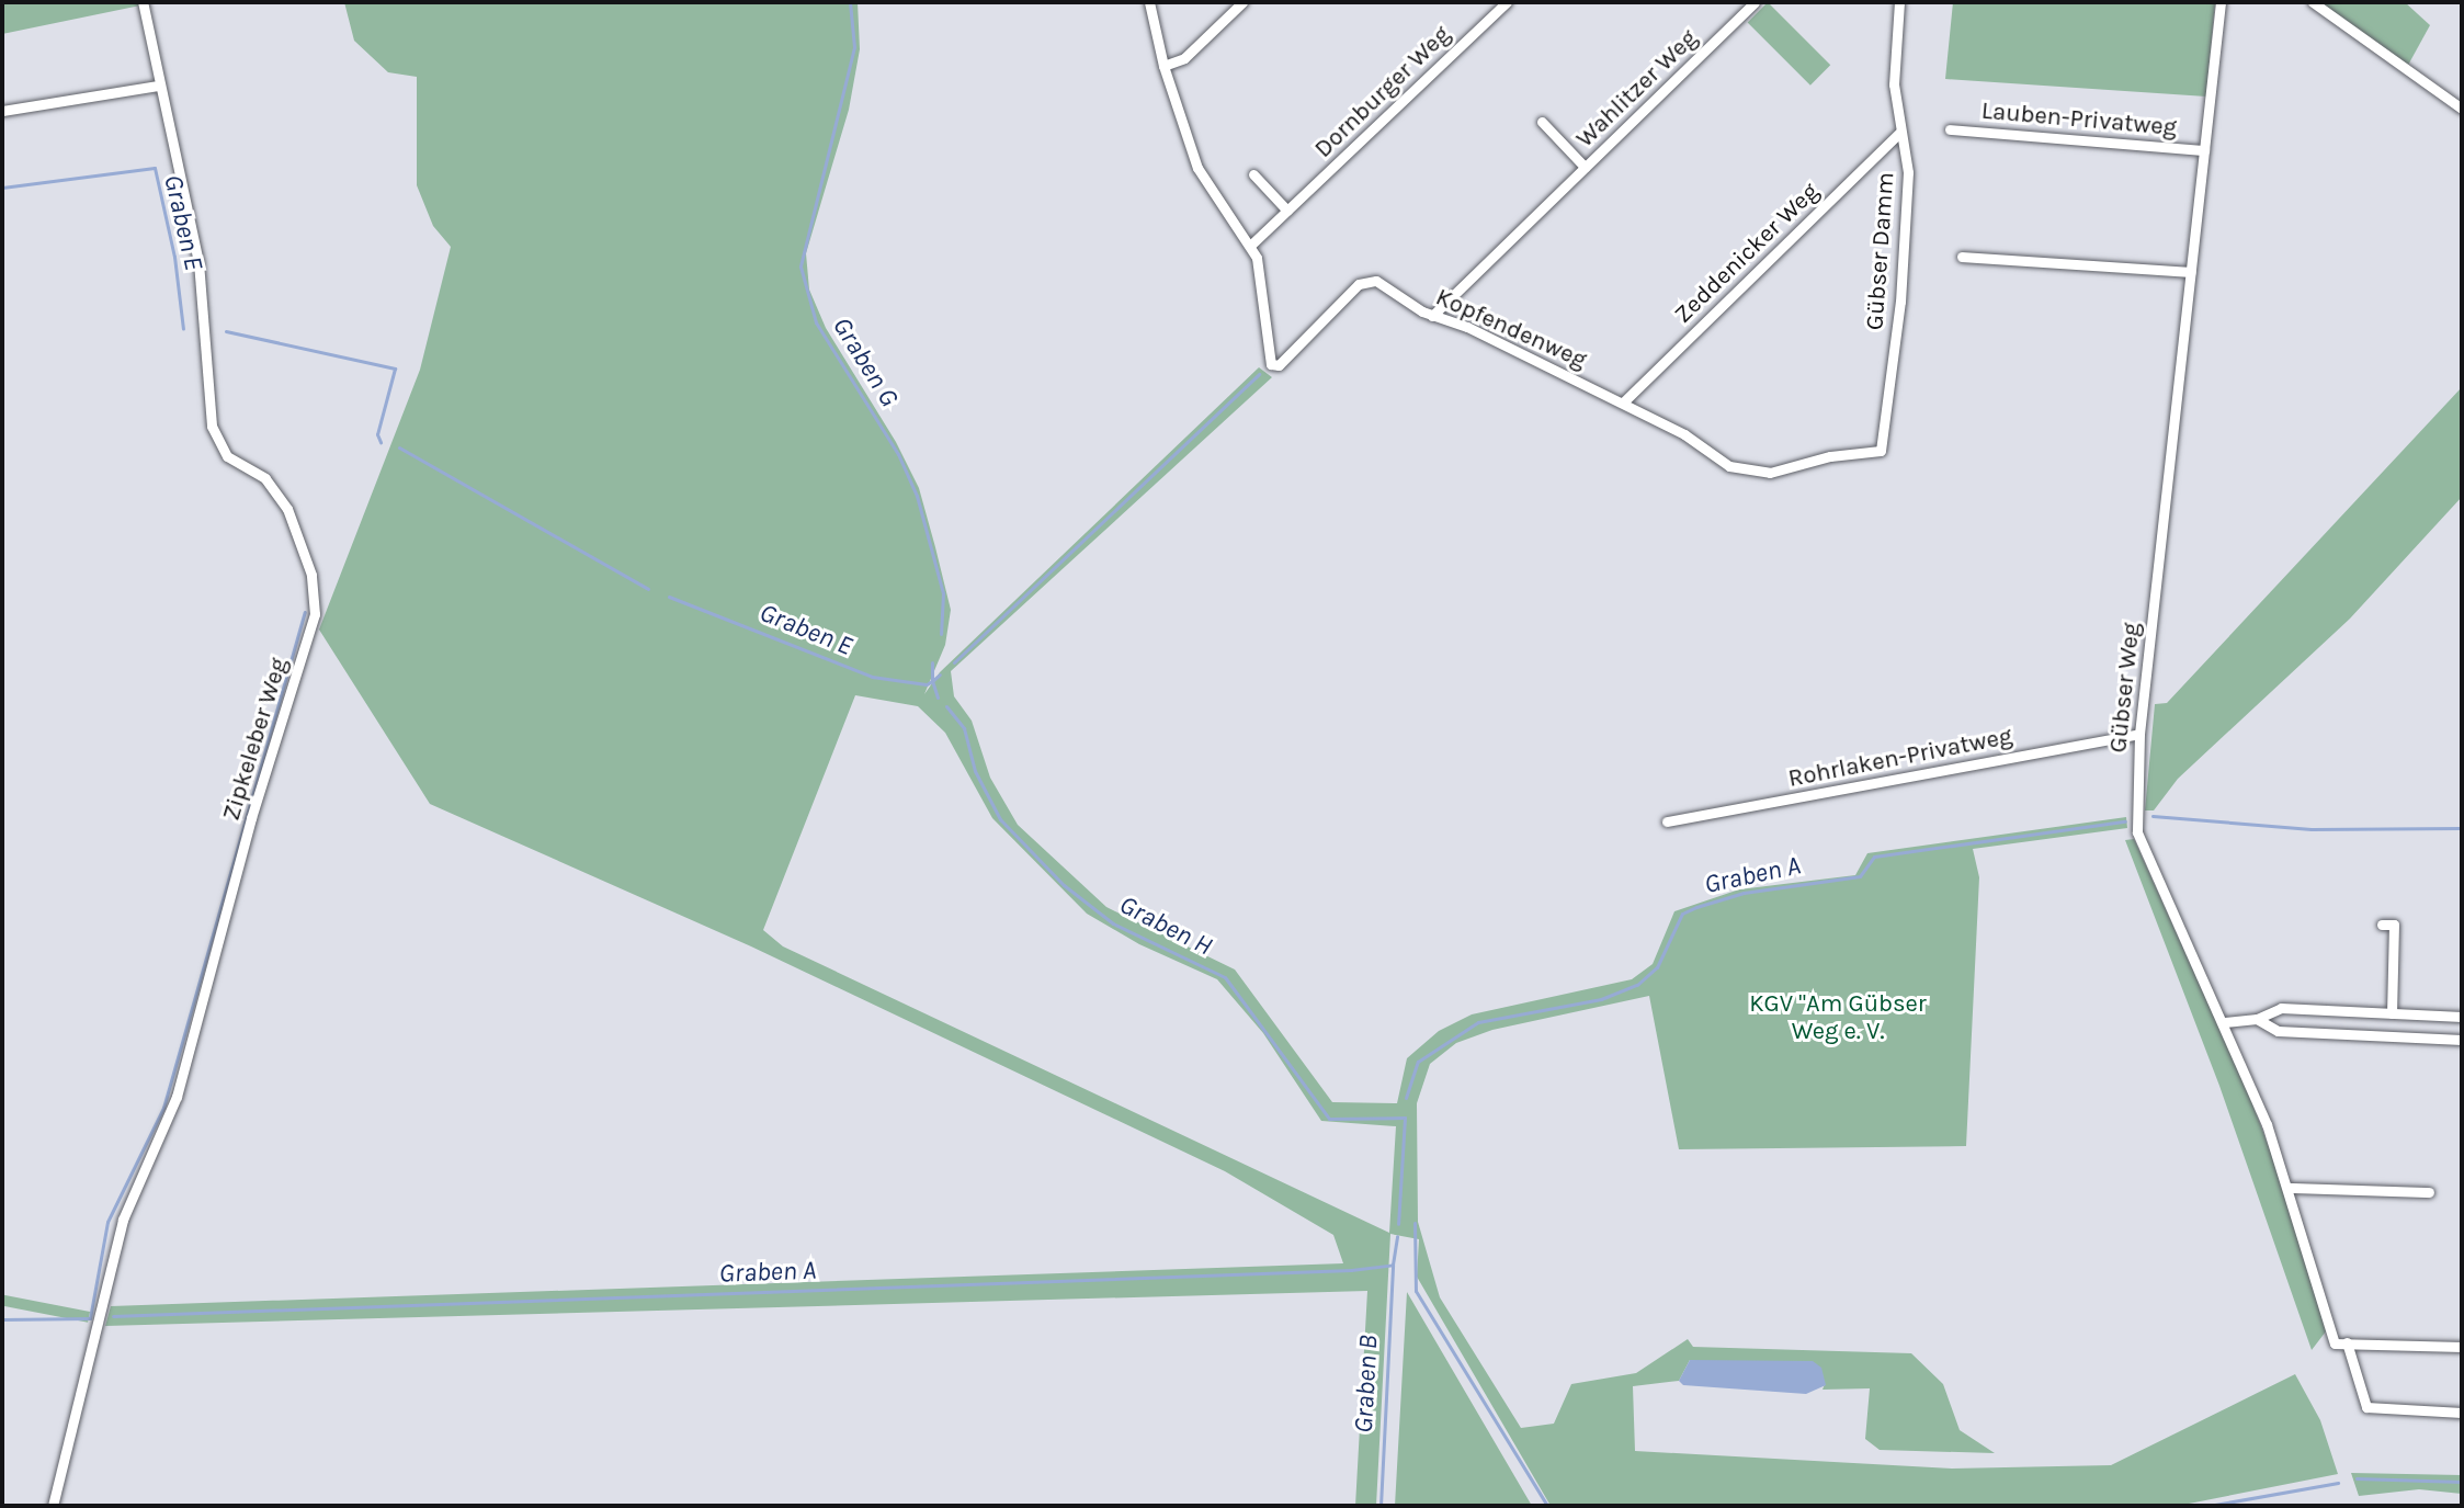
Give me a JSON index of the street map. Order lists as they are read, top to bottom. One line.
{"streets":{"street":["Wahlitzer Weg","Dornburger Weg","Lauben-Privatweg","Gübser Damm","Zeddenicker Weg","Kopfendenweg","Gübser Weg","Zipkeleber Weg","Rohrlaken-Privatweg"]},"crossings":[["Wahlitzer Weg","Kopfendenweg"],["Dornburger Weg","Kopfendenweg"],["Lauben-Privatweg","Gübser Weg"],["Gübser Damm","Zeddenicker Weg"],["Gübser Damm","Kopfendenweg"],["Zeddenicker Weg","Kopfendenweg"],["Gübser Weg","Rohrlaken-Privatweg"]],"water":["Graben E","Graben G","Graben A","Graben H","Graben B"],"parks":["KGV \"Am Gübser Weg e. V."]}
